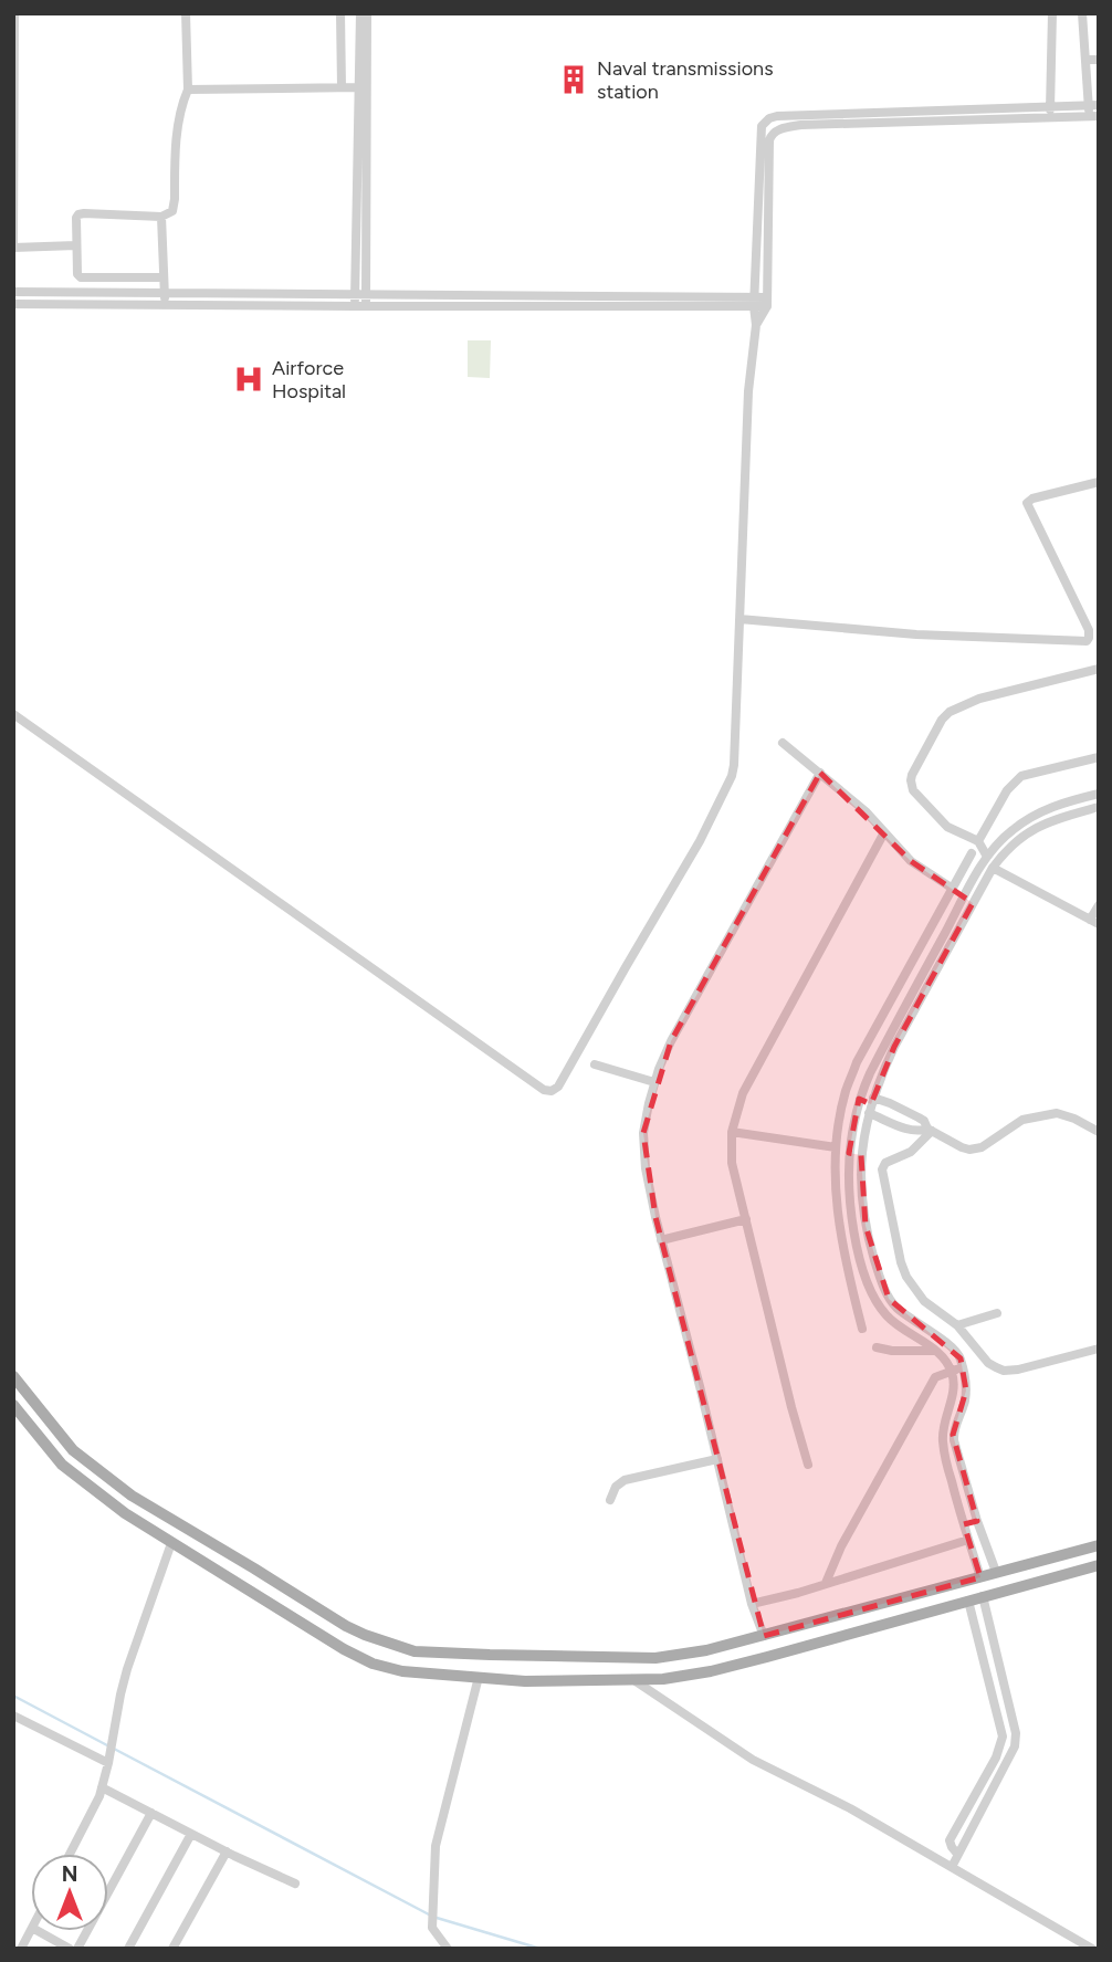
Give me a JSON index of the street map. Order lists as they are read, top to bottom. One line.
{"places":{"building":["Naval transmissions station"],"hospital":["Airforce Hospital"]},"north":"top"}
